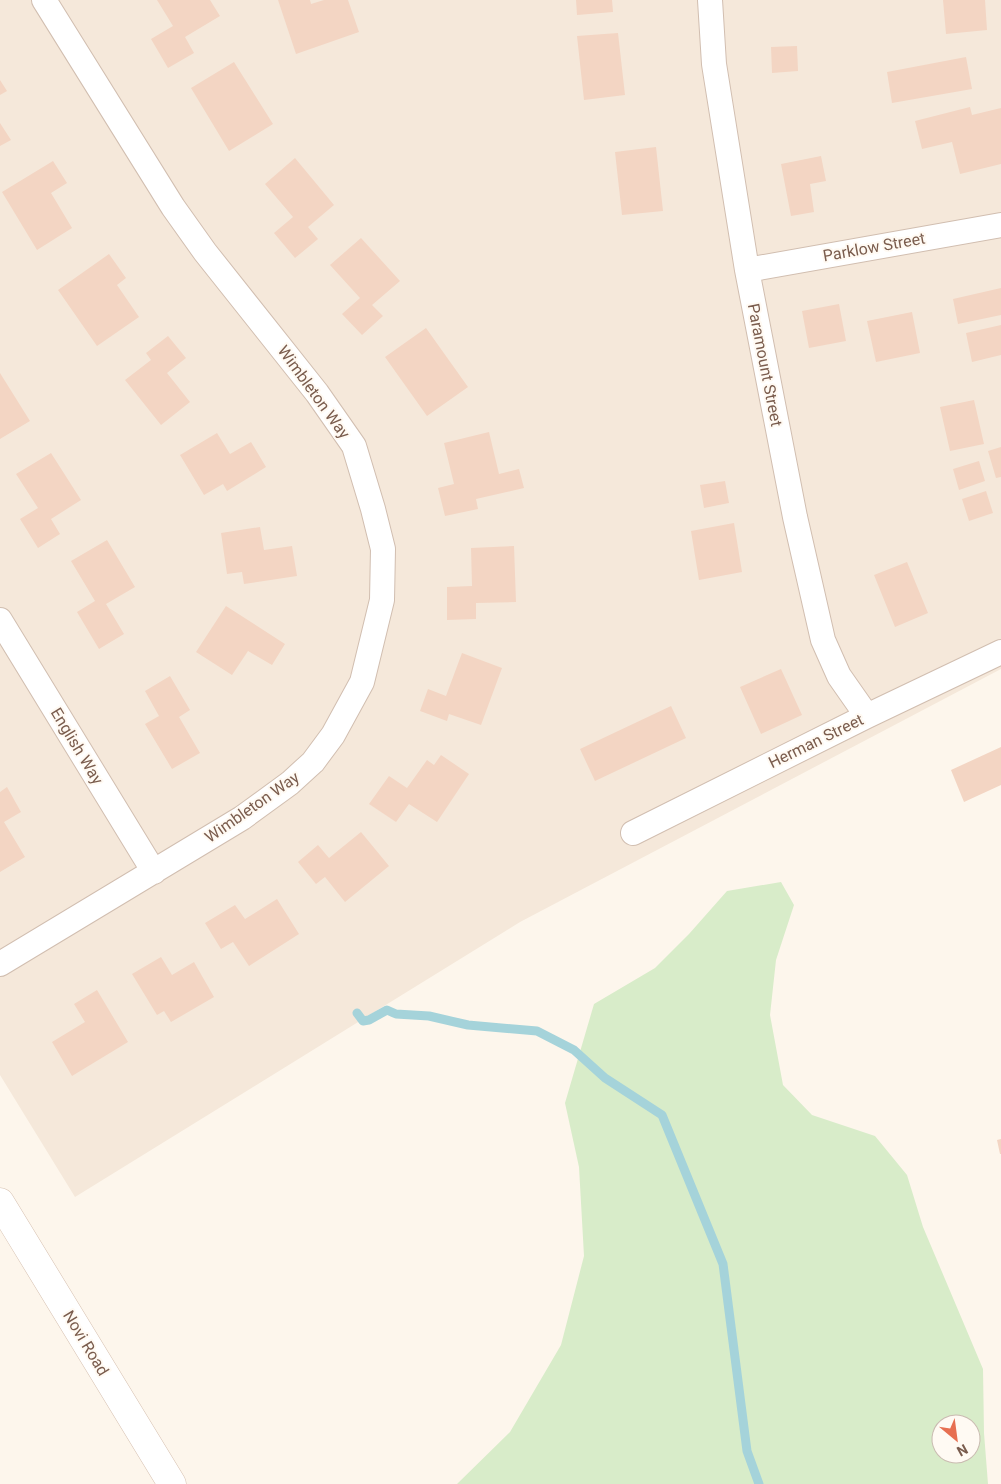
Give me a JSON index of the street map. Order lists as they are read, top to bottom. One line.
{"streets":{"main road":["Novi Road"],"street":["Parklow Street","Paramount Street","Wimbleton Way","Herman Street","English Way"]},"crossings":[["Parklow Street","Paramount Street"],["Paramount Street","Herman Street"],["Wimbleton Way","English Way"]],"north":"bottom right"}
